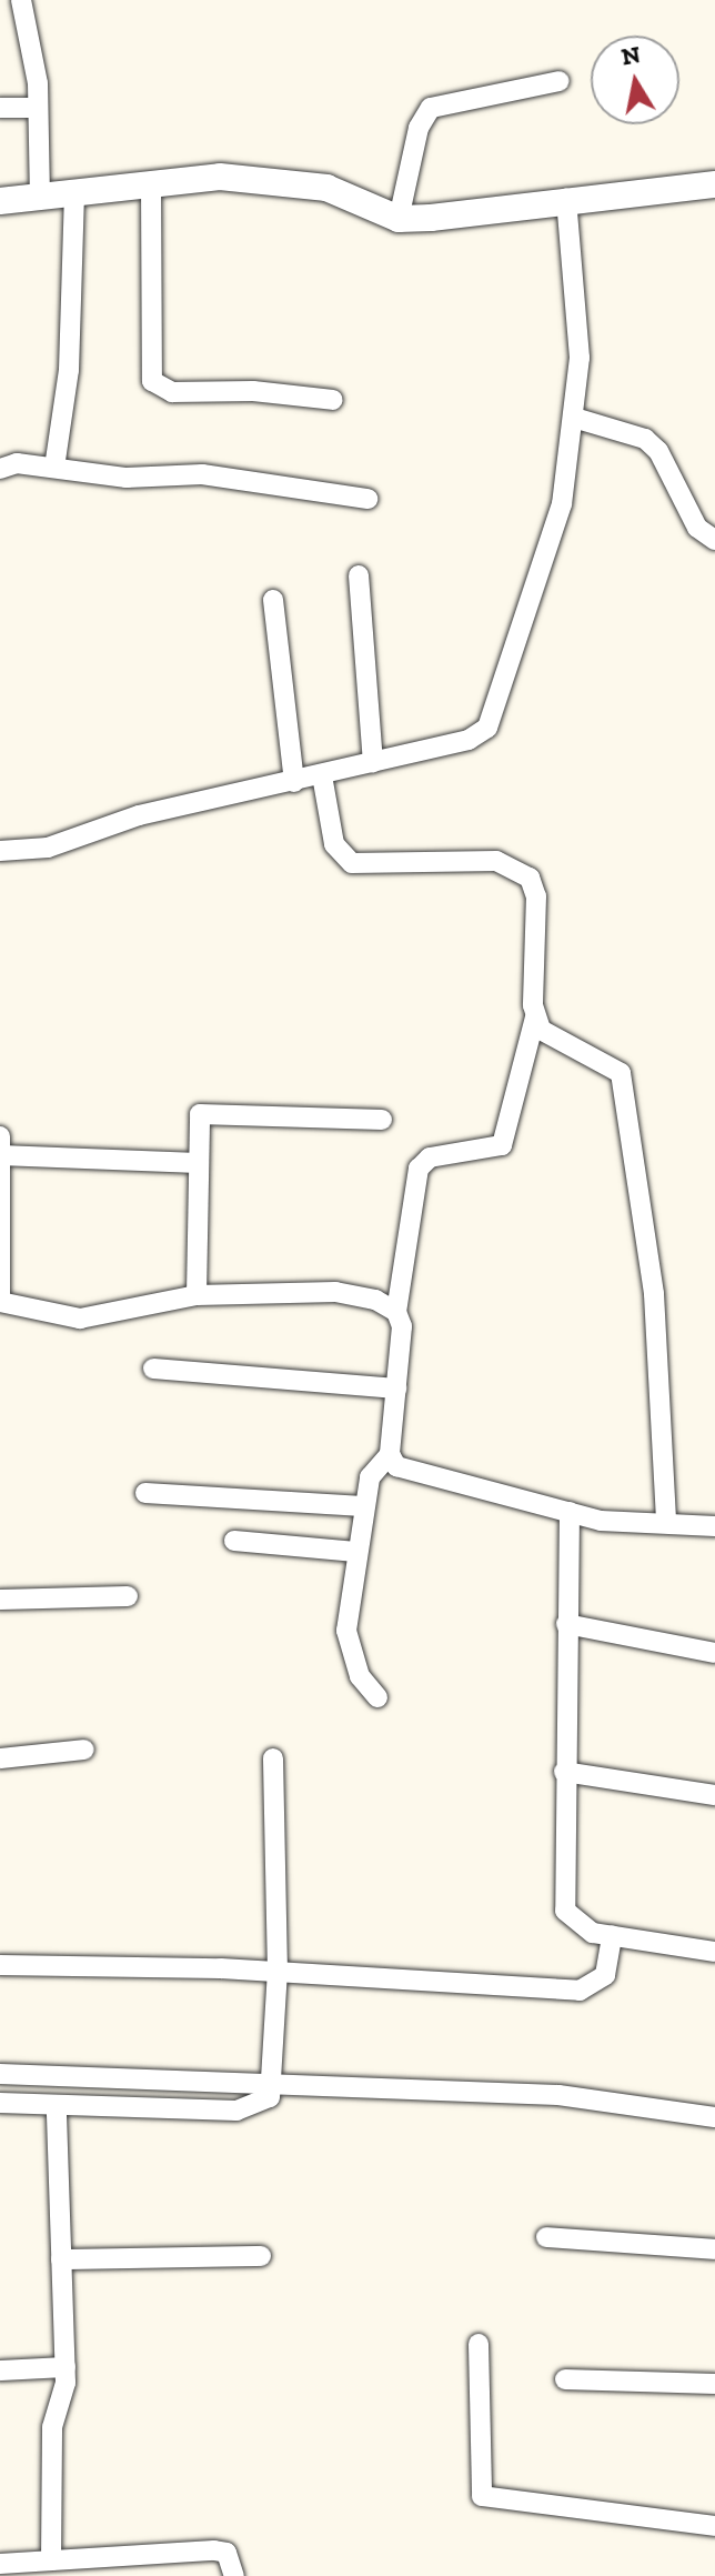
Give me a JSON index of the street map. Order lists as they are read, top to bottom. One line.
{"north":"top"}
